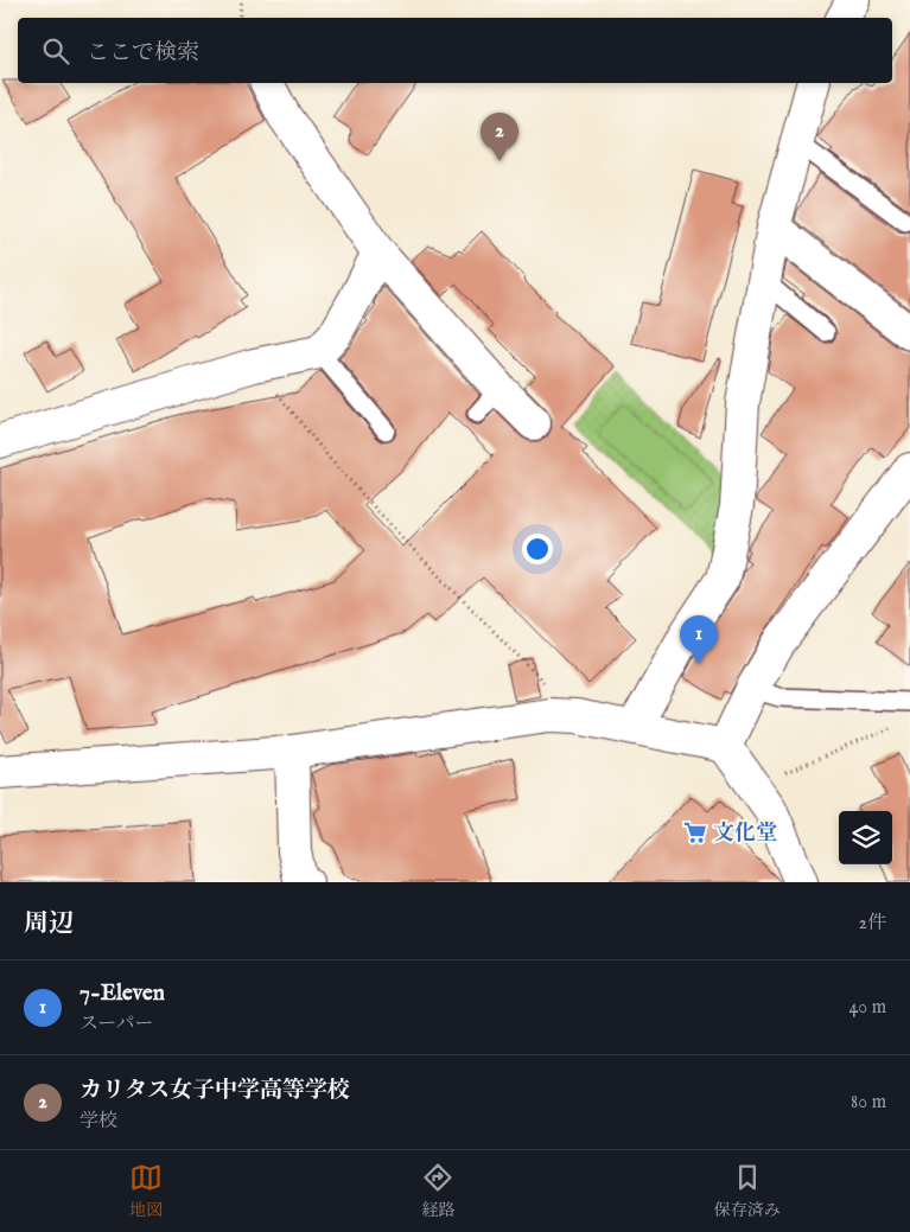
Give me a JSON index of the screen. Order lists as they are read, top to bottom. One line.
{"places":{"supermarket":["文化堂"]},"page":{"search":"ここで検索","pins":["2","1"],"heading":["周辺","2件"],"list":[{"mark":"1","name":"7-Eleven","note":"スーパー","value":"40 m"},{"mark":"2","name":"カリタス女子中学高等学校","note":"学校","value":"80 m"}],"nav":["地図","経路","保存済み"]}}
